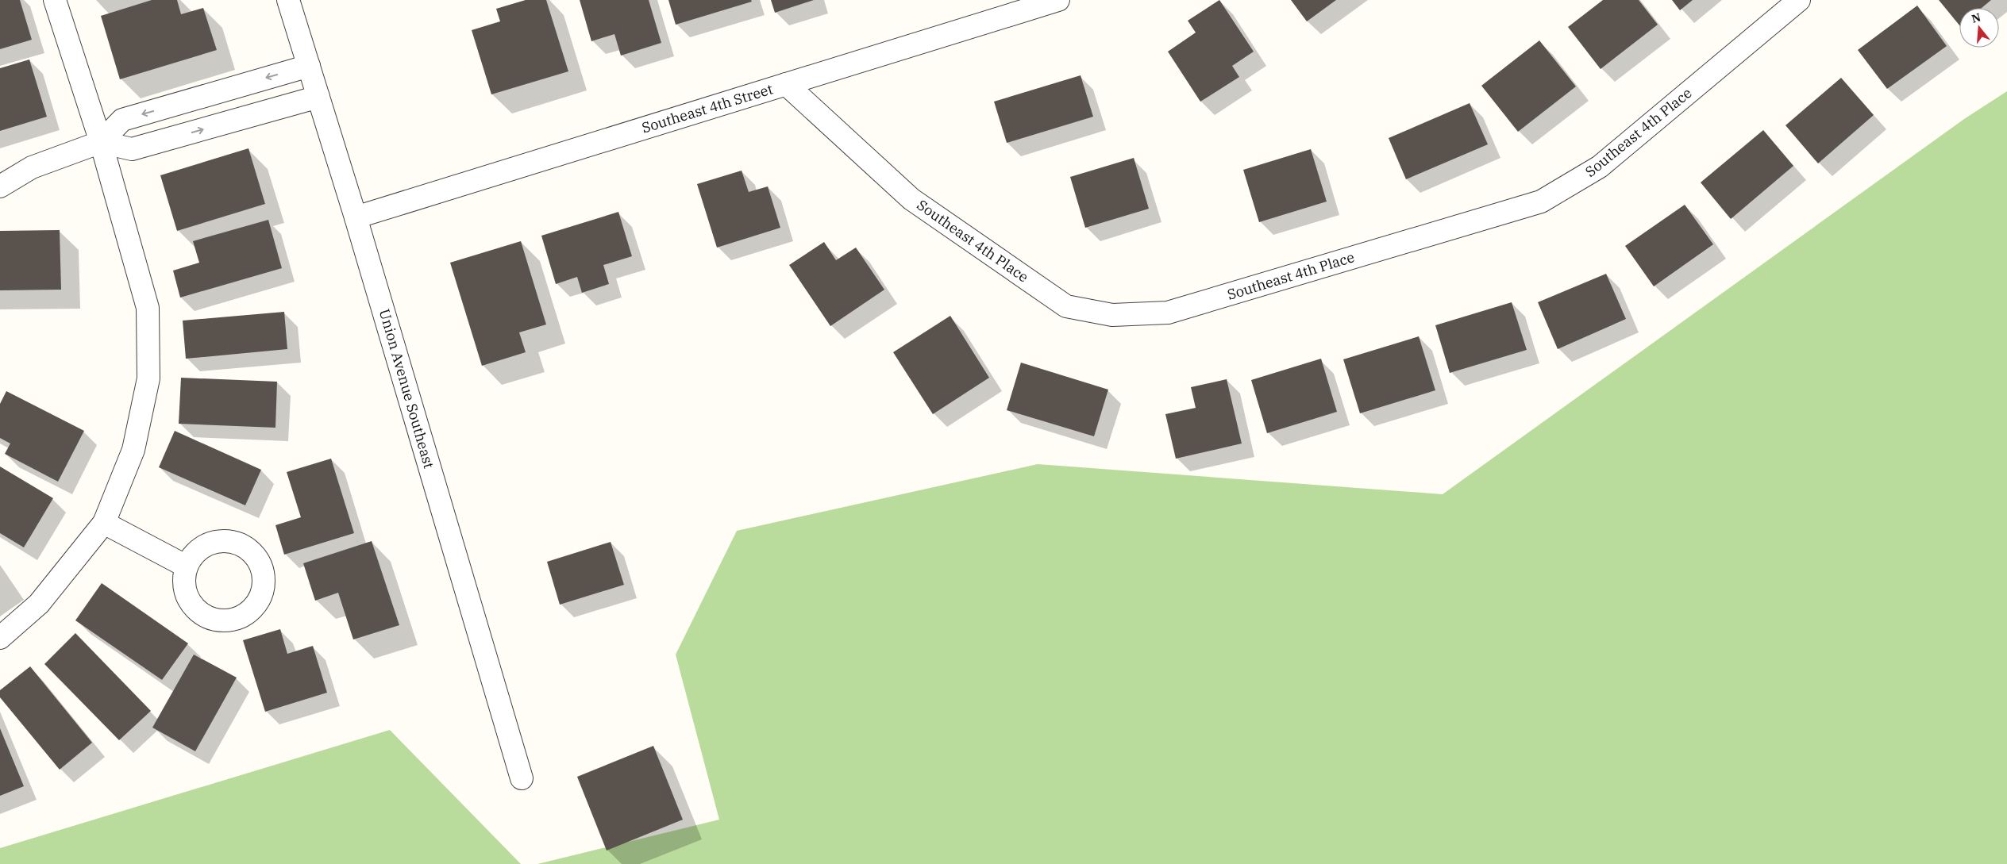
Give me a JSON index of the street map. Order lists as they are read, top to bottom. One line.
{"streets":{"street":["Southeast 4th Street","Southeast 4th Place","Union Avenue Southeast"]},"crossings":[["Southeast 4th Street","Southeast 4th Place"],["Southeast 4th Street","Union Avenue Southeast"]],"north":"top"}
